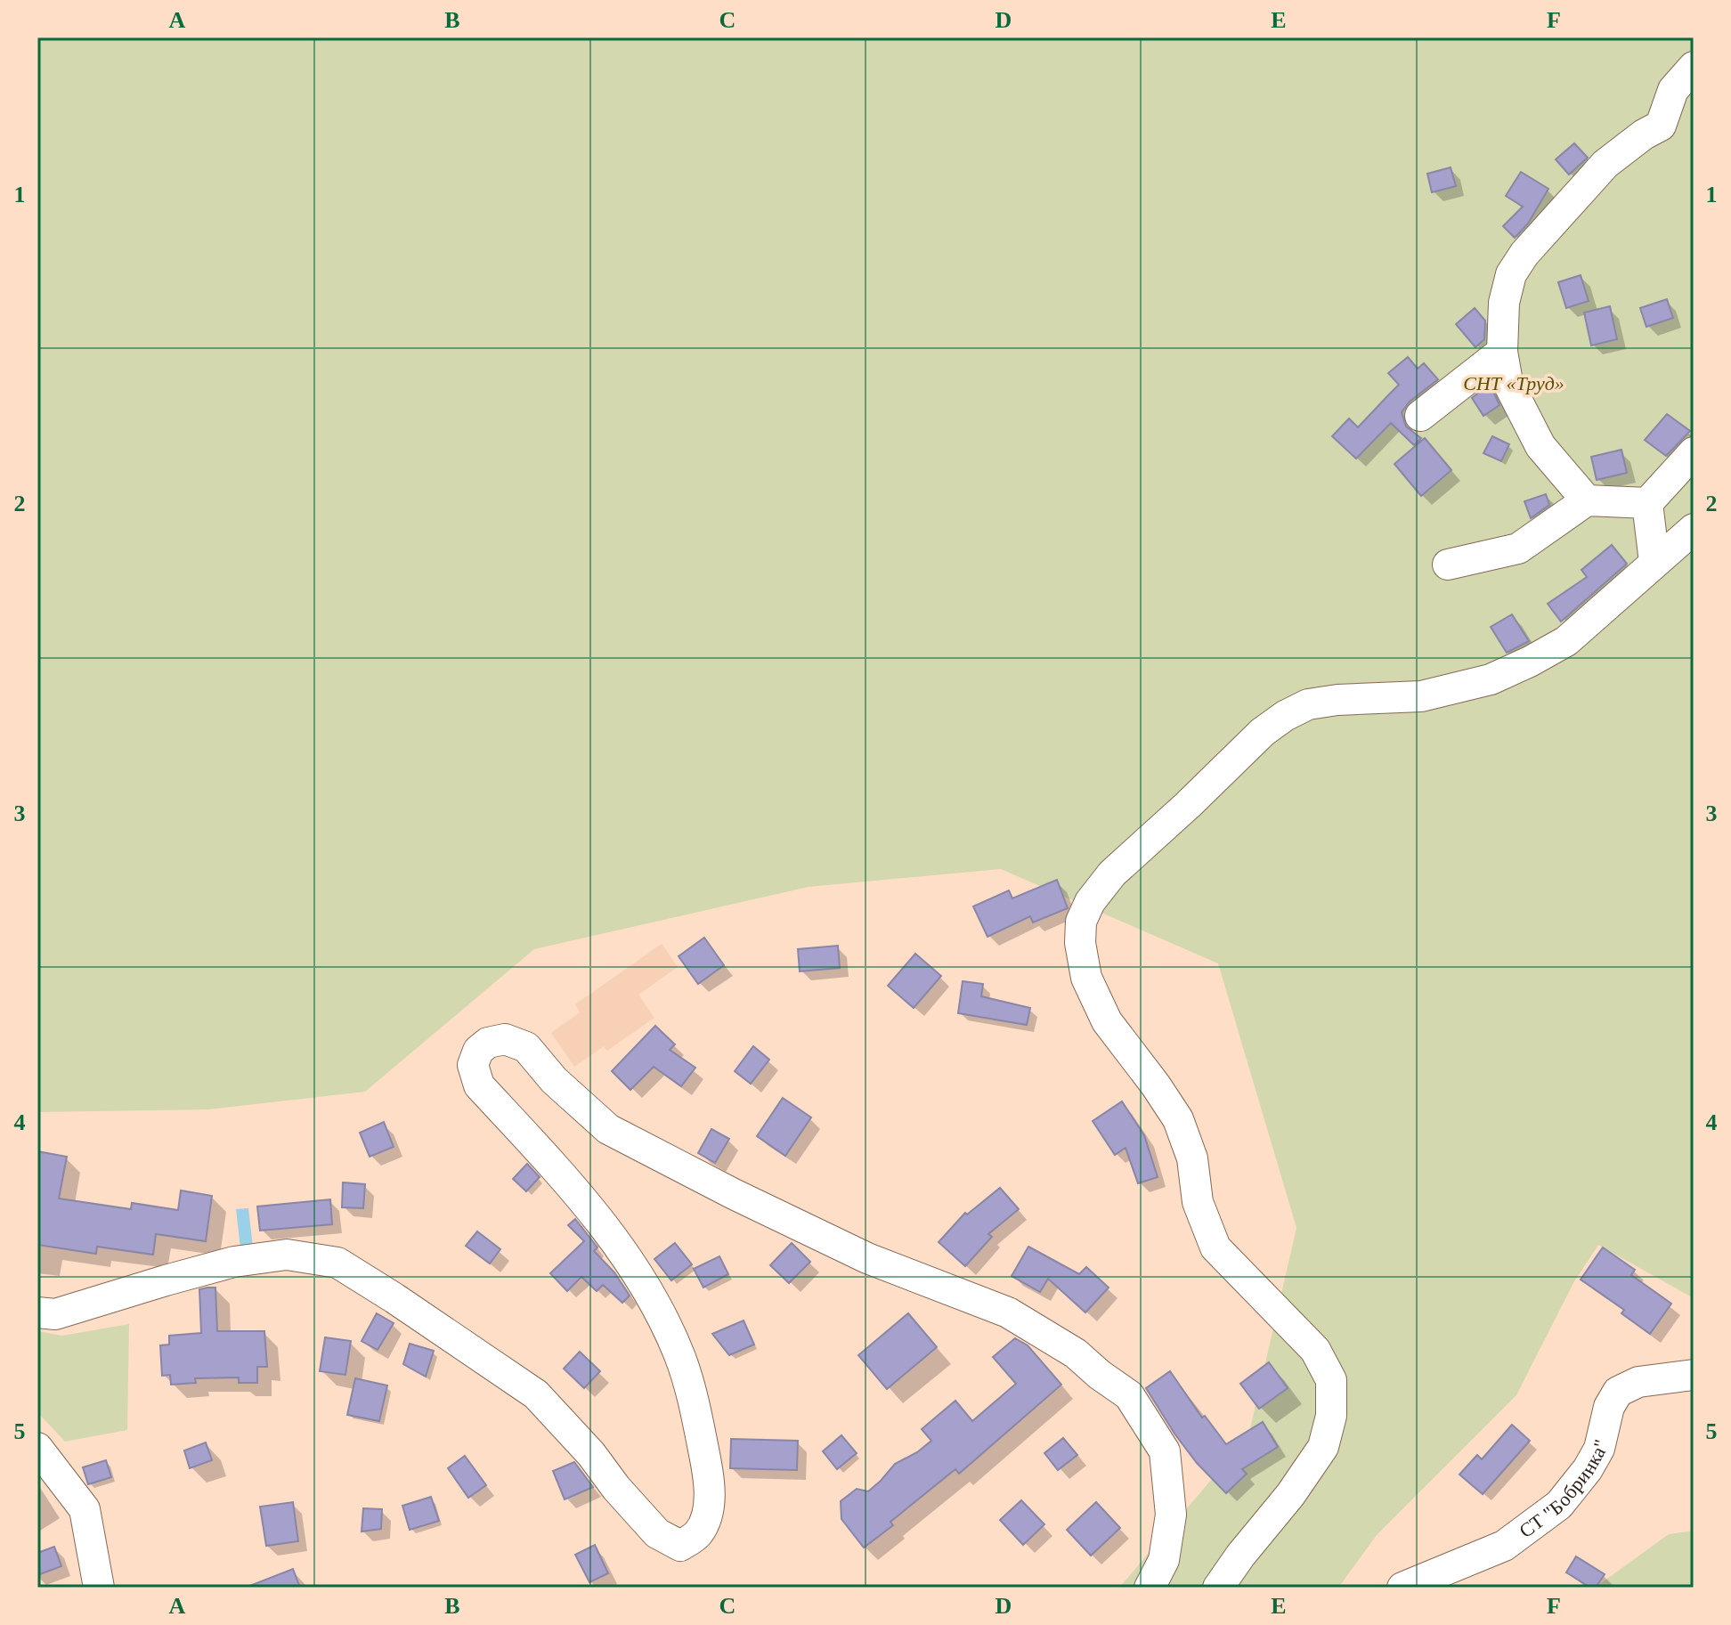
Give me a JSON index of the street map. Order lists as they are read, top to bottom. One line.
{"streets":{"street":["СТ \"Бобринка\""]},"parks":["СНТ «Труд»"],"grid":{"columns":["A","B","C","D","E","F"],"rows":["1","2","3","4","5"]}}
